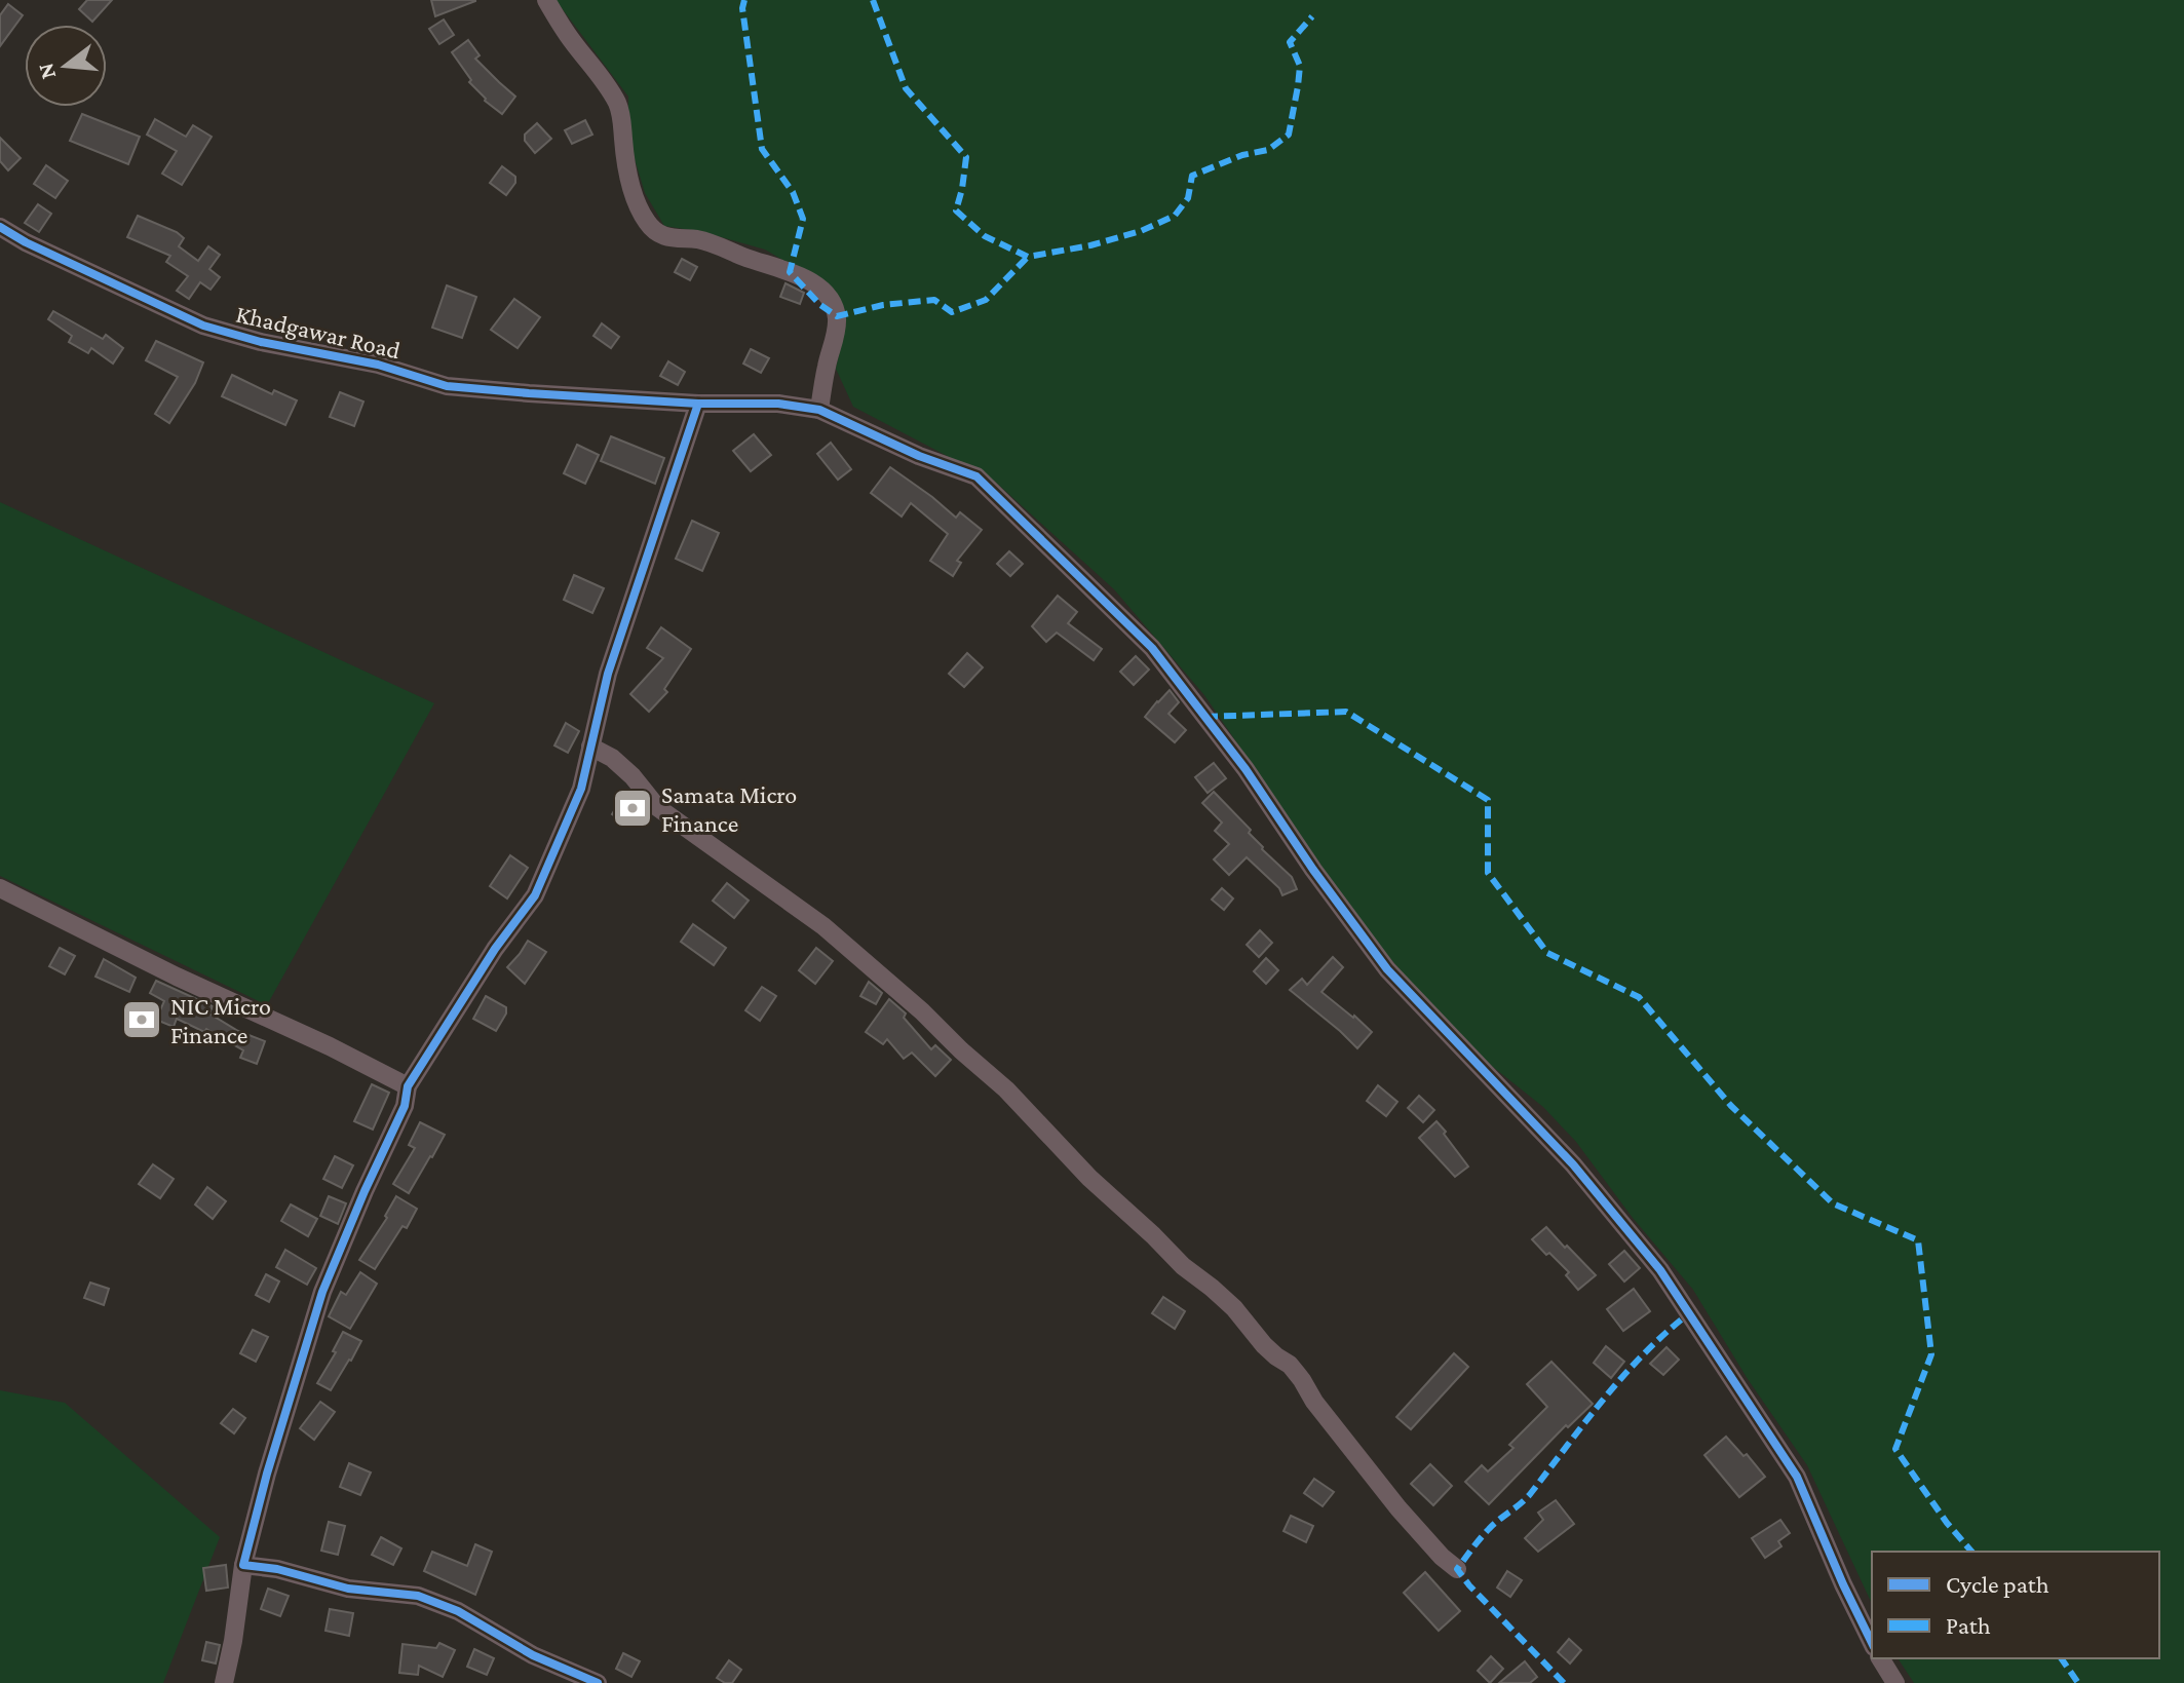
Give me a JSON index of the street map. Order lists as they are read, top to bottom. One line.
{"streets":{"street":["Khadgawar Road"]},"places":{"bank":["Samata Micro Finance","NIC Micro Finance"]},"legend":["Cycle path","Path"],"north":"left"}
